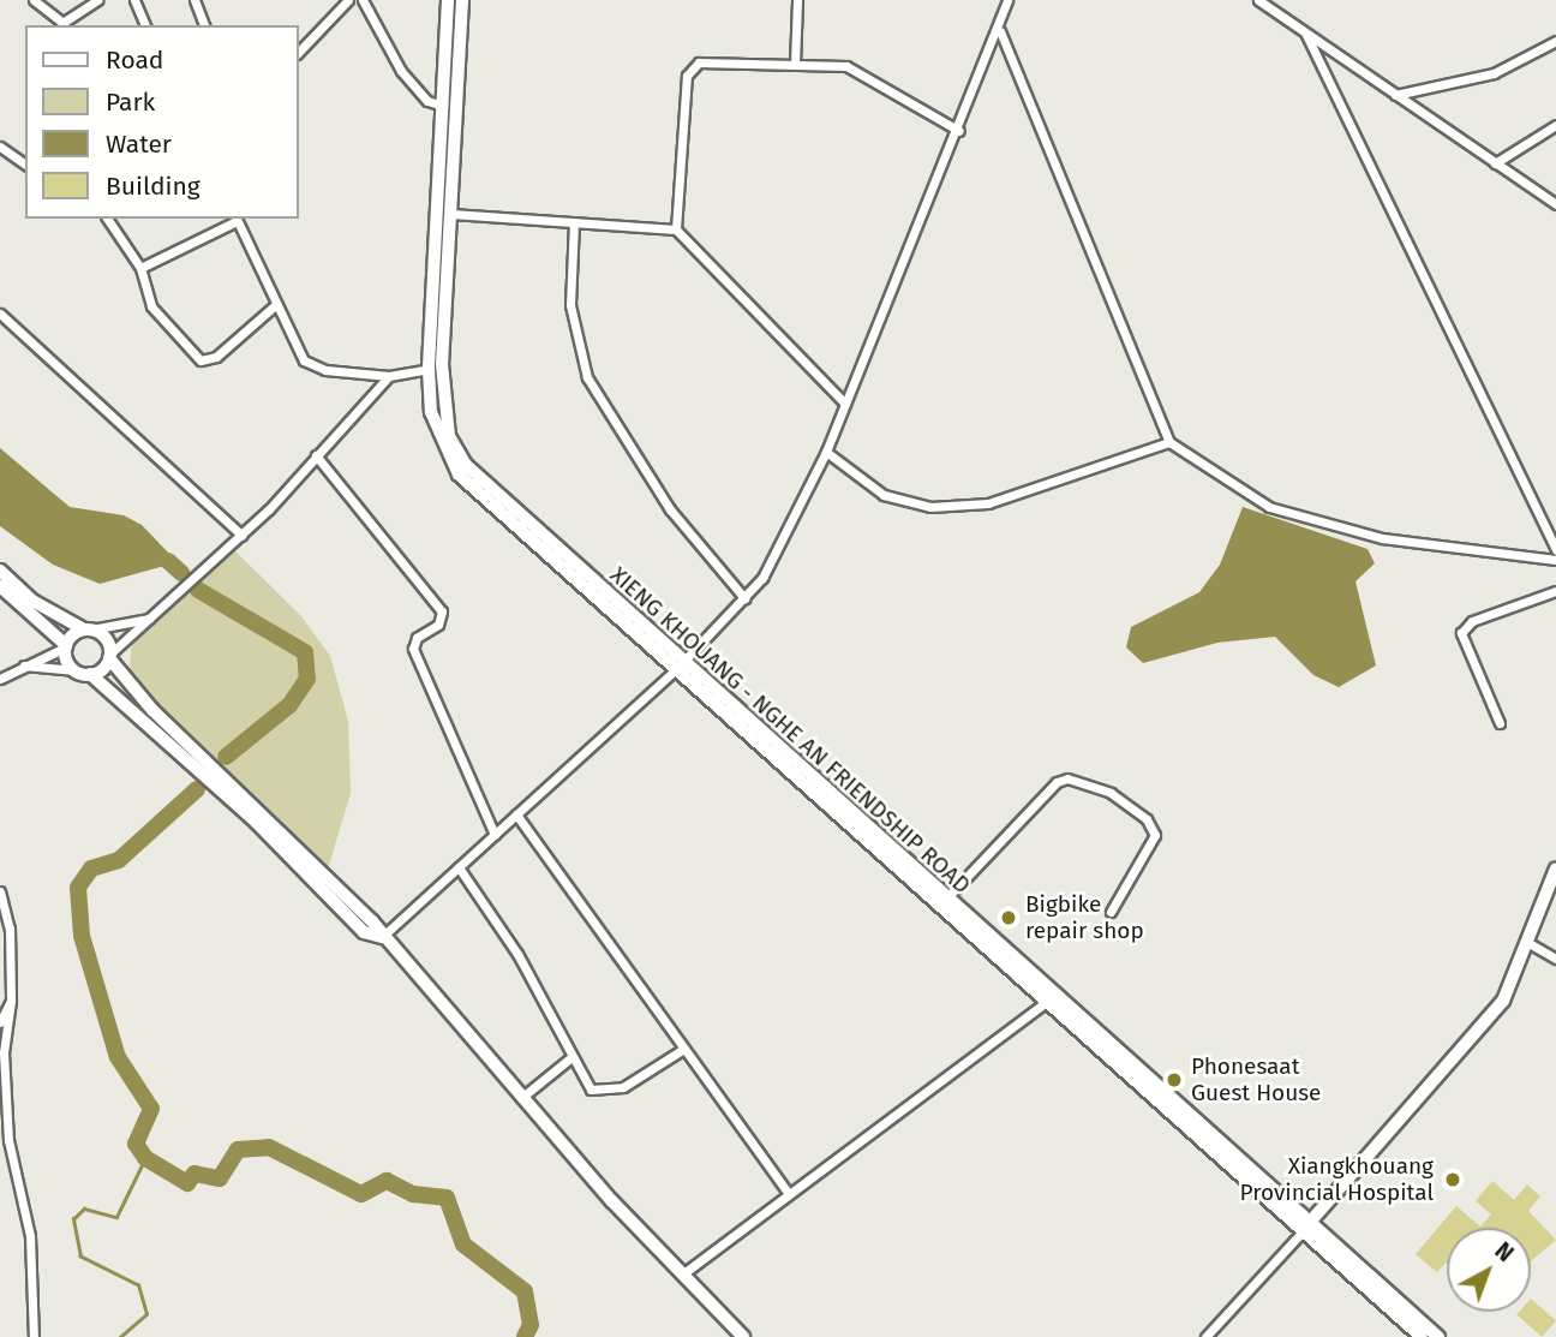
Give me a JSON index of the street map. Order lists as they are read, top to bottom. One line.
{"streets":{"street":["XIENG KHOUANG - NGHE AN FRIENDSHIP ROAD"]},"places":["Bigbike repair shop","Phonesaat Guest House","Xiangkhouang Provincial Hospital"],"legend":["Road","Park","Water","Building"],"north":"top right"}
